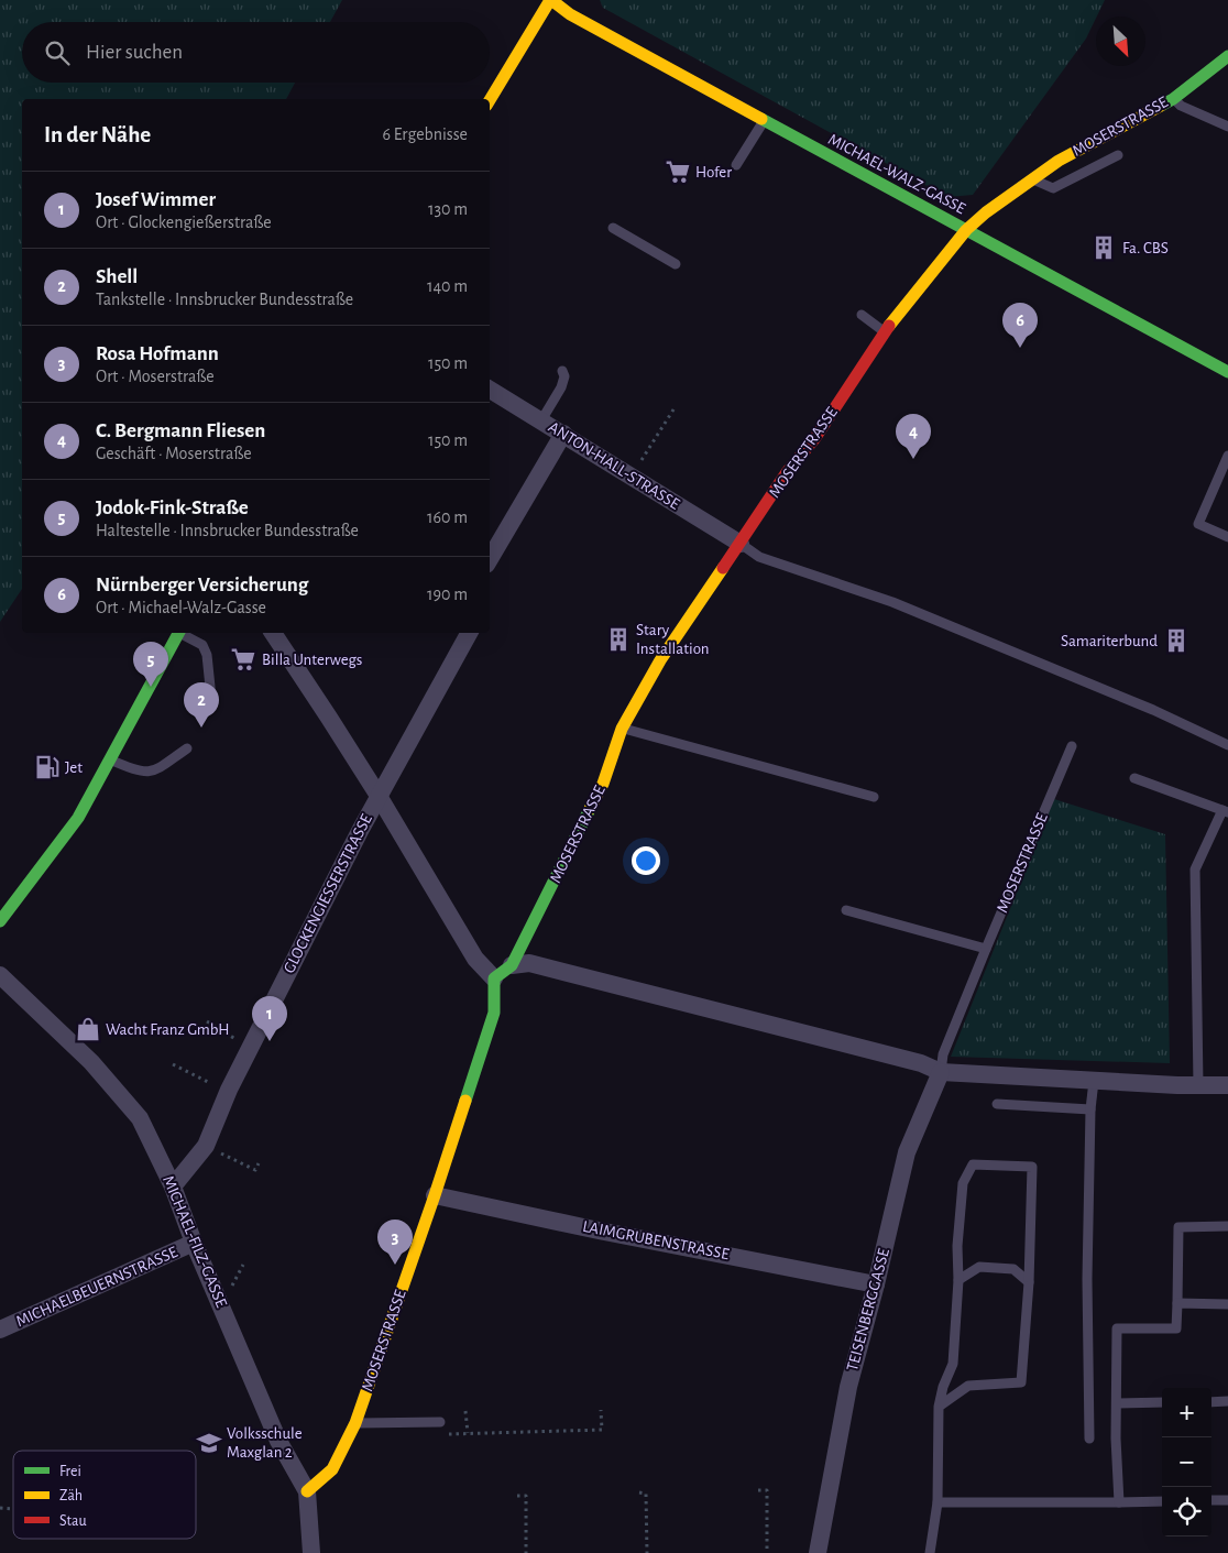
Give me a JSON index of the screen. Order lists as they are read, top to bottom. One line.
{"streets":{"street":["MOSERSTRASSE","MICHAEL-WALZ-GASSE","ANTON-HALL-STRASSE","GLOCKENGIESSERSTRASSE","LAIMGRUBENSTRASSE","MICHAEL-FILZ-GASSE","MICHAELBEUERNSTRASSE","TEISENBERGGASSE"]},"crossings":[["MOSERSTRASSE","MICHAEL-WALZ-GASSE"],["MOSERSTRASSE","ANTON-HALL-STRASSE"],["MOSERSTRASSE","LAIMGRUBENSTRASSE"],["MOSERSTRASSE","MICHAEL-FILZ-GASSE"],["MOSERSTRASSE","TEISENBERGGASSE"],["GLOCKENGIESSERSTRASSE","MICHAEL-FILZ-GASSE"],["LAIMGRUBENSTRASSE","TEISENBERGGASSE"],["MICHAEL-FILZ-GASSE","MICHAELBEUERNSTRASSE"]],"places":{"supermarket":["Hofer","Billa Unterwegs"],"building":["Fa. CBS","Stary Installation","Samariterbund"],"fuel station":["Jet"],"shop":["Wacht Franz GmbH"],"school or university":["Volksschule Maxglan 2"]},"legend":["Frei","Zäh","Stau"],"north":"bottom right","page":{"search":"Hier suchen","heading":["In der Nähe","6 Ergebnisse"],"list":[{"mark":"1","name":"Josef Wimmer","note":"Ort · Glockengießerstraße","value":"130 m"},{"mark":"2","name":"Shell","note":"Tankstelle · Innsbrucker Bundesstraße","value":"140 m"},{"mark":"3","name":"Rosa Hofmann","note":"Ort · Moserstraße","value":"150 m"},{"mark":"4","name":"C. Bergmann Fliesen","note":"Geschäft · Moserstraße","value":"150 m"},{"mark":"5","name":"Jodok-Fink-Straße","note":"Haltestelle · Innsbrucker Bundesstraße","value":"160 m"},{"mark":"6","name":"Nürnberger Versicherung","note":"Ort · Michael-Walz-Gasse","value":"190 m"}],"pins":["6","4","5","2","1","3"],"map_buttons":["+","−"]}}
